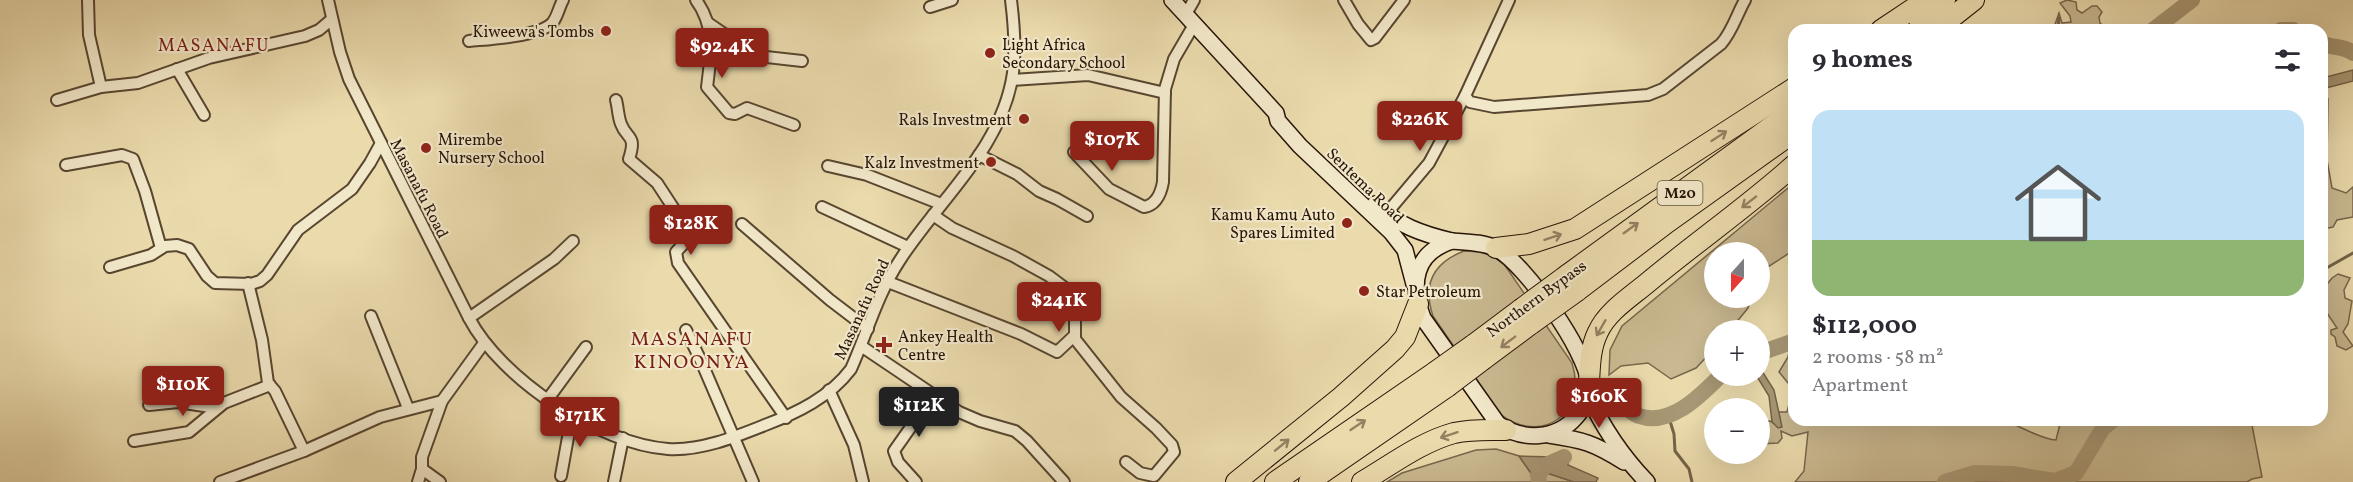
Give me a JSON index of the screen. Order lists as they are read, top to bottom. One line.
{"streets":{"highway":["M20","Northern Bypass"],"main road":["Sentema Road"],"street":["Masanafu Road"]},"districts":["MASANAFU","MASANAFU KINOONYA"],"places":{"other":["Kiweewa's Tombs","Light Africa Secondary School","Rals Investment","Mirembe Nursery School","Kalz Investment","Kamu Kamu Auto Spares Limited","Star Petroleum"],"health":["Ankey Health Centre"]},"north":"bottom","page":{"heading":"9 homes","price":["$92.4K","$226K","$107K","$128K","$241K","$110K","$160K","$112K","$171K"],"list":[{"name":"$112,000","note":"2 rooms · 58 m² · Apartment"}],"map_buttons":["+","−"]}}
